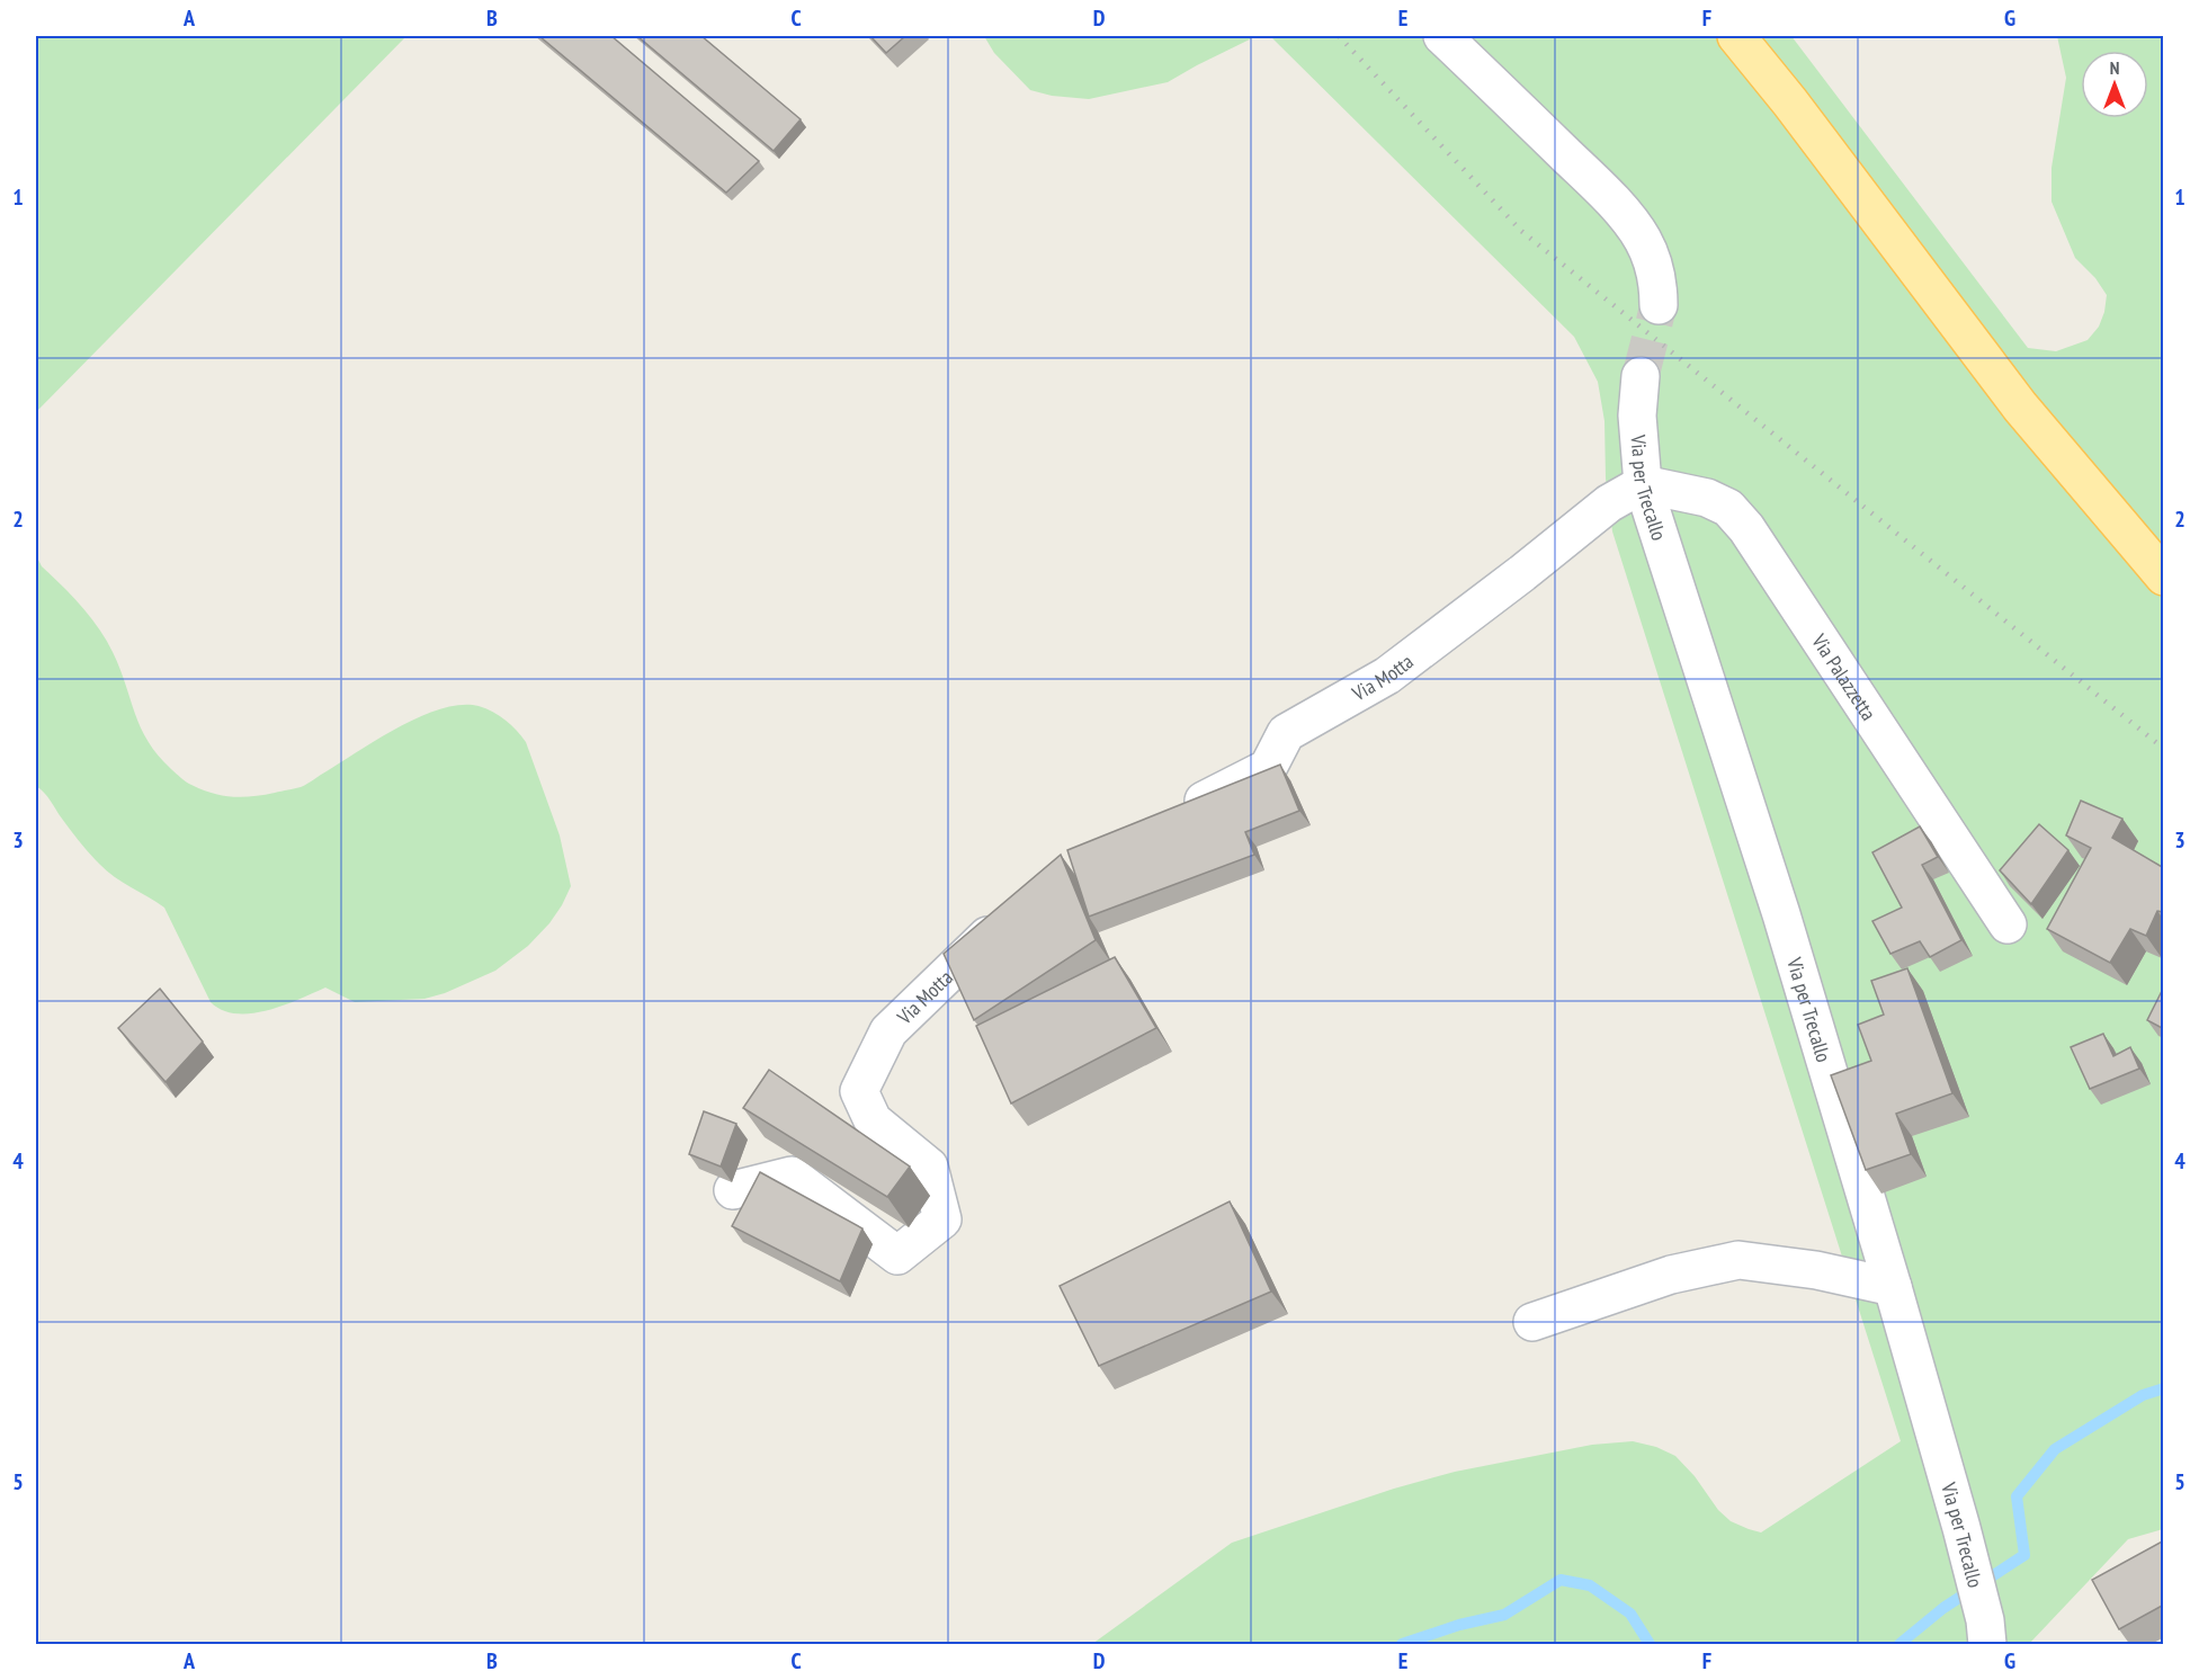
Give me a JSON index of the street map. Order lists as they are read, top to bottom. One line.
{"streets":{"street":["Via per Trecallo","Via Motta","Via Palazzetta"]},"crossings":[["Via per Trecallo","Via Motta"],["Via per Trecallo","Via Palazzetta"],["Via Motta","Via Palazzetta"]],"north":"top","grid":{"columns":["A","B","C","D","E","F","G"],"rows":["1","2","3","4","5"]}}
